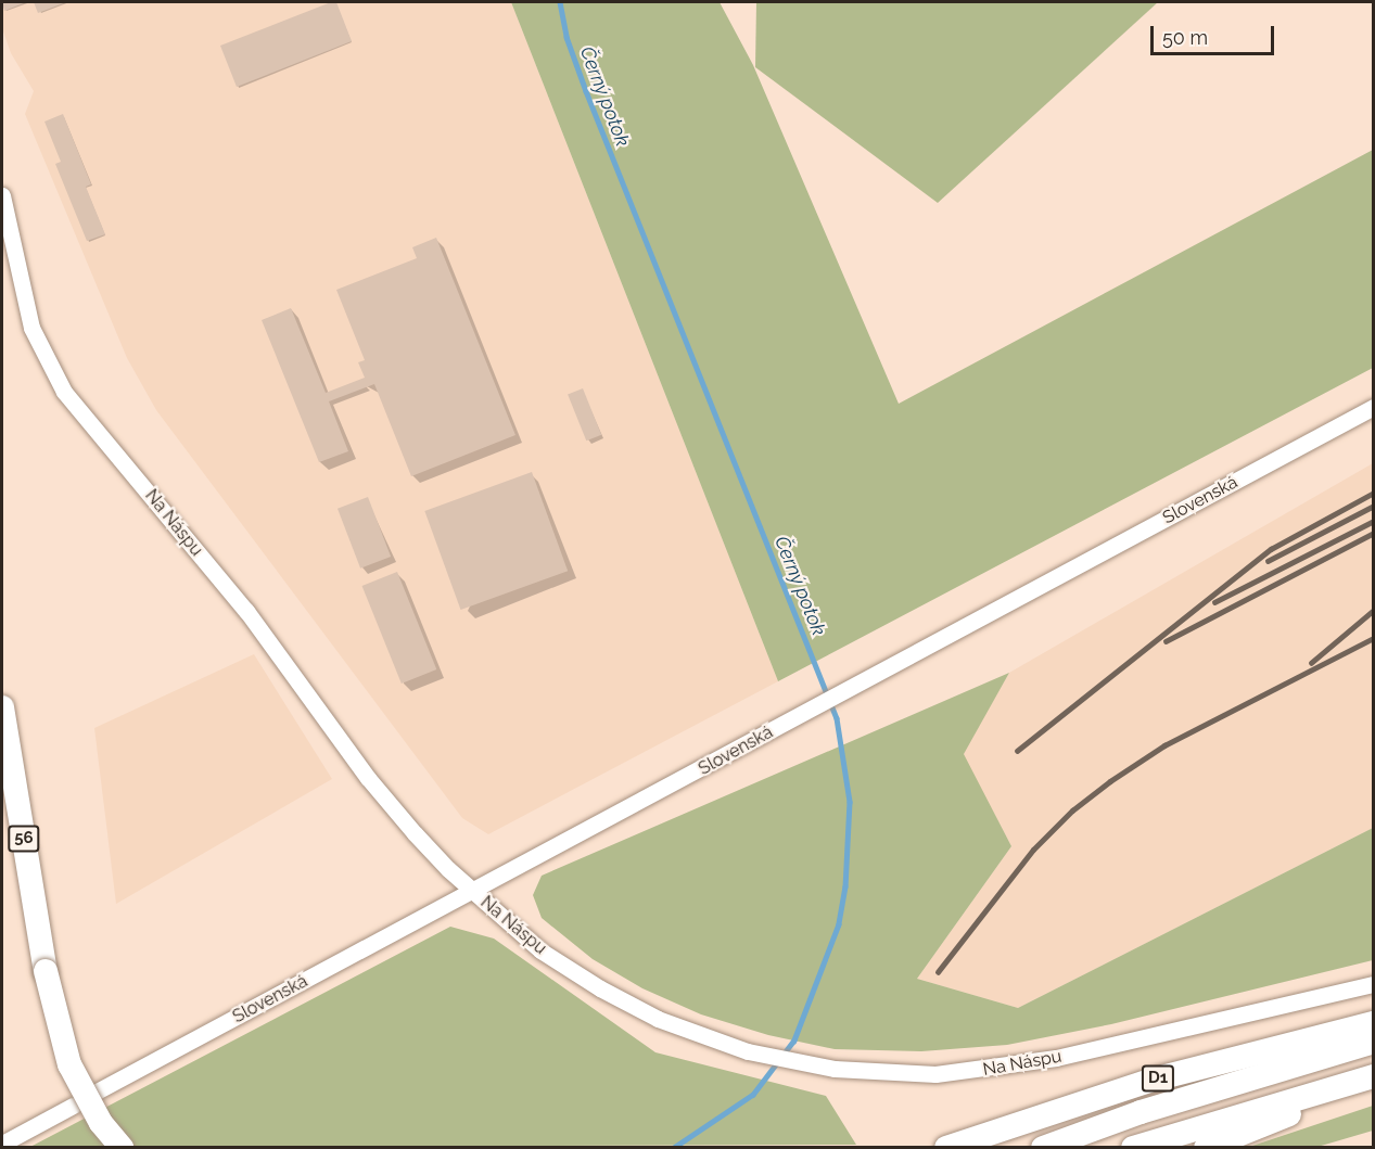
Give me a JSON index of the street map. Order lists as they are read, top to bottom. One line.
{"streets":{"highway":["56","D1"],"street":["Slovenská","Na Náspu"]},"crossings":[["Slovenská","Na Náspu"]],"water":["Černý potok"],"scale_bar":"50 m"}
